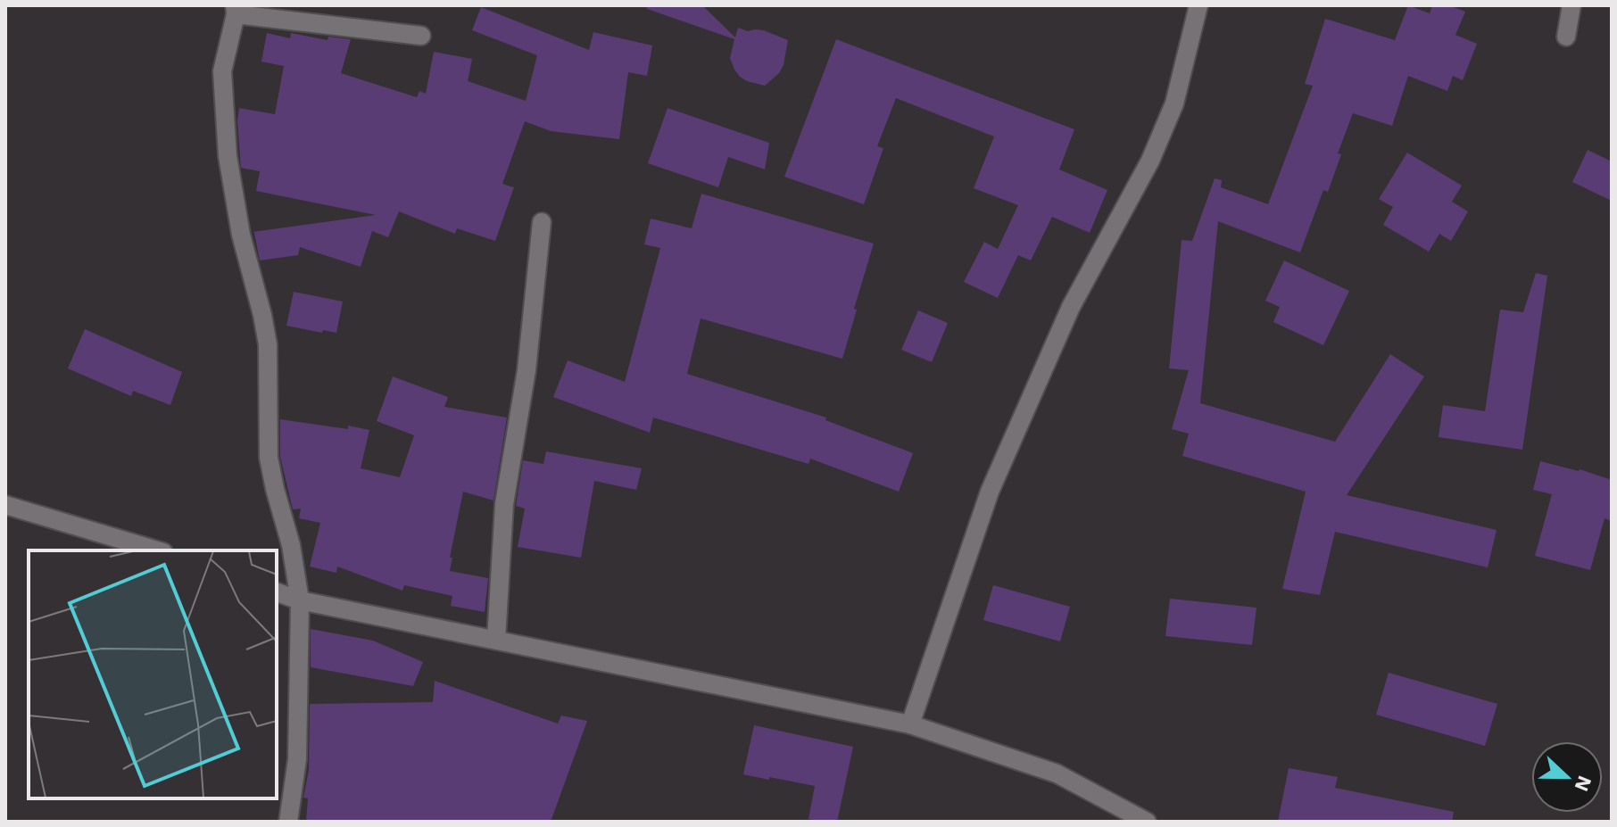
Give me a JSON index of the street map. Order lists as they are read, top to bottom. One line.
{"north":"right"}
